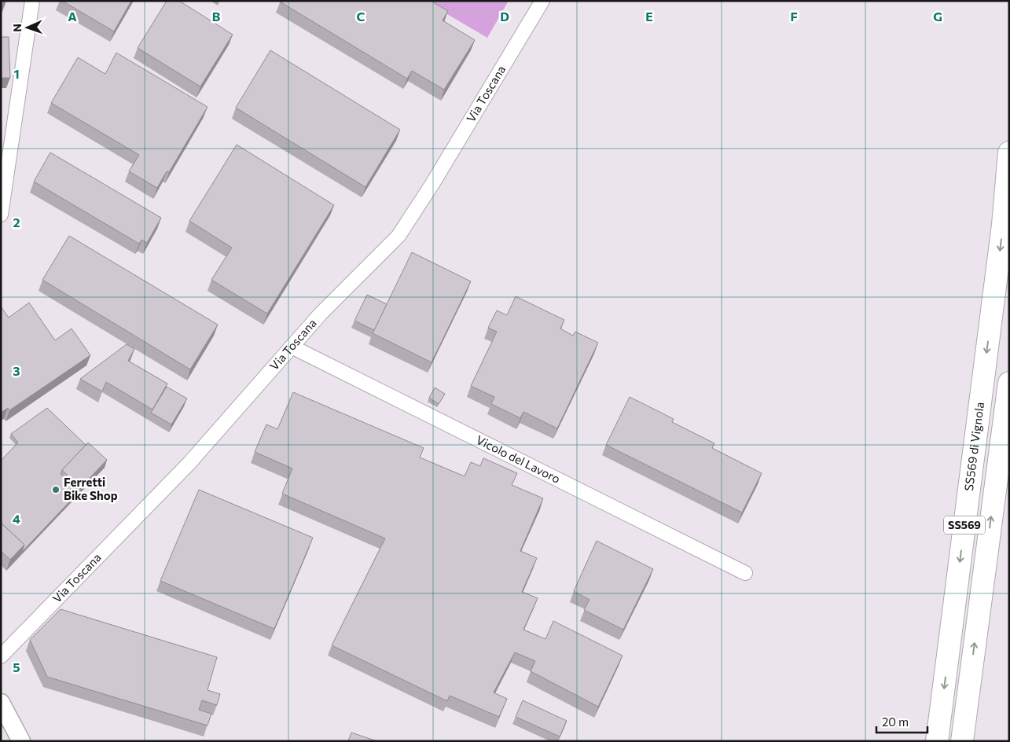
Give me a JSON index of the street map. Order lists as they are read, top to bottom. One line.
{"streets":{"highway":["SS569 di Vignola","SS569"],"street":["Via Toscana","Vicolo del Lavoro"]},"crossings":[["Via Toscana","Vicolo del Lavoro"]],"places":["Ferretti Bike Shop"],"scale_bar":"20 m","north":"left","grid":{"columns":["A","B","C","D","E","F","G"],"rows":["1","2","3","4","5"]}}
